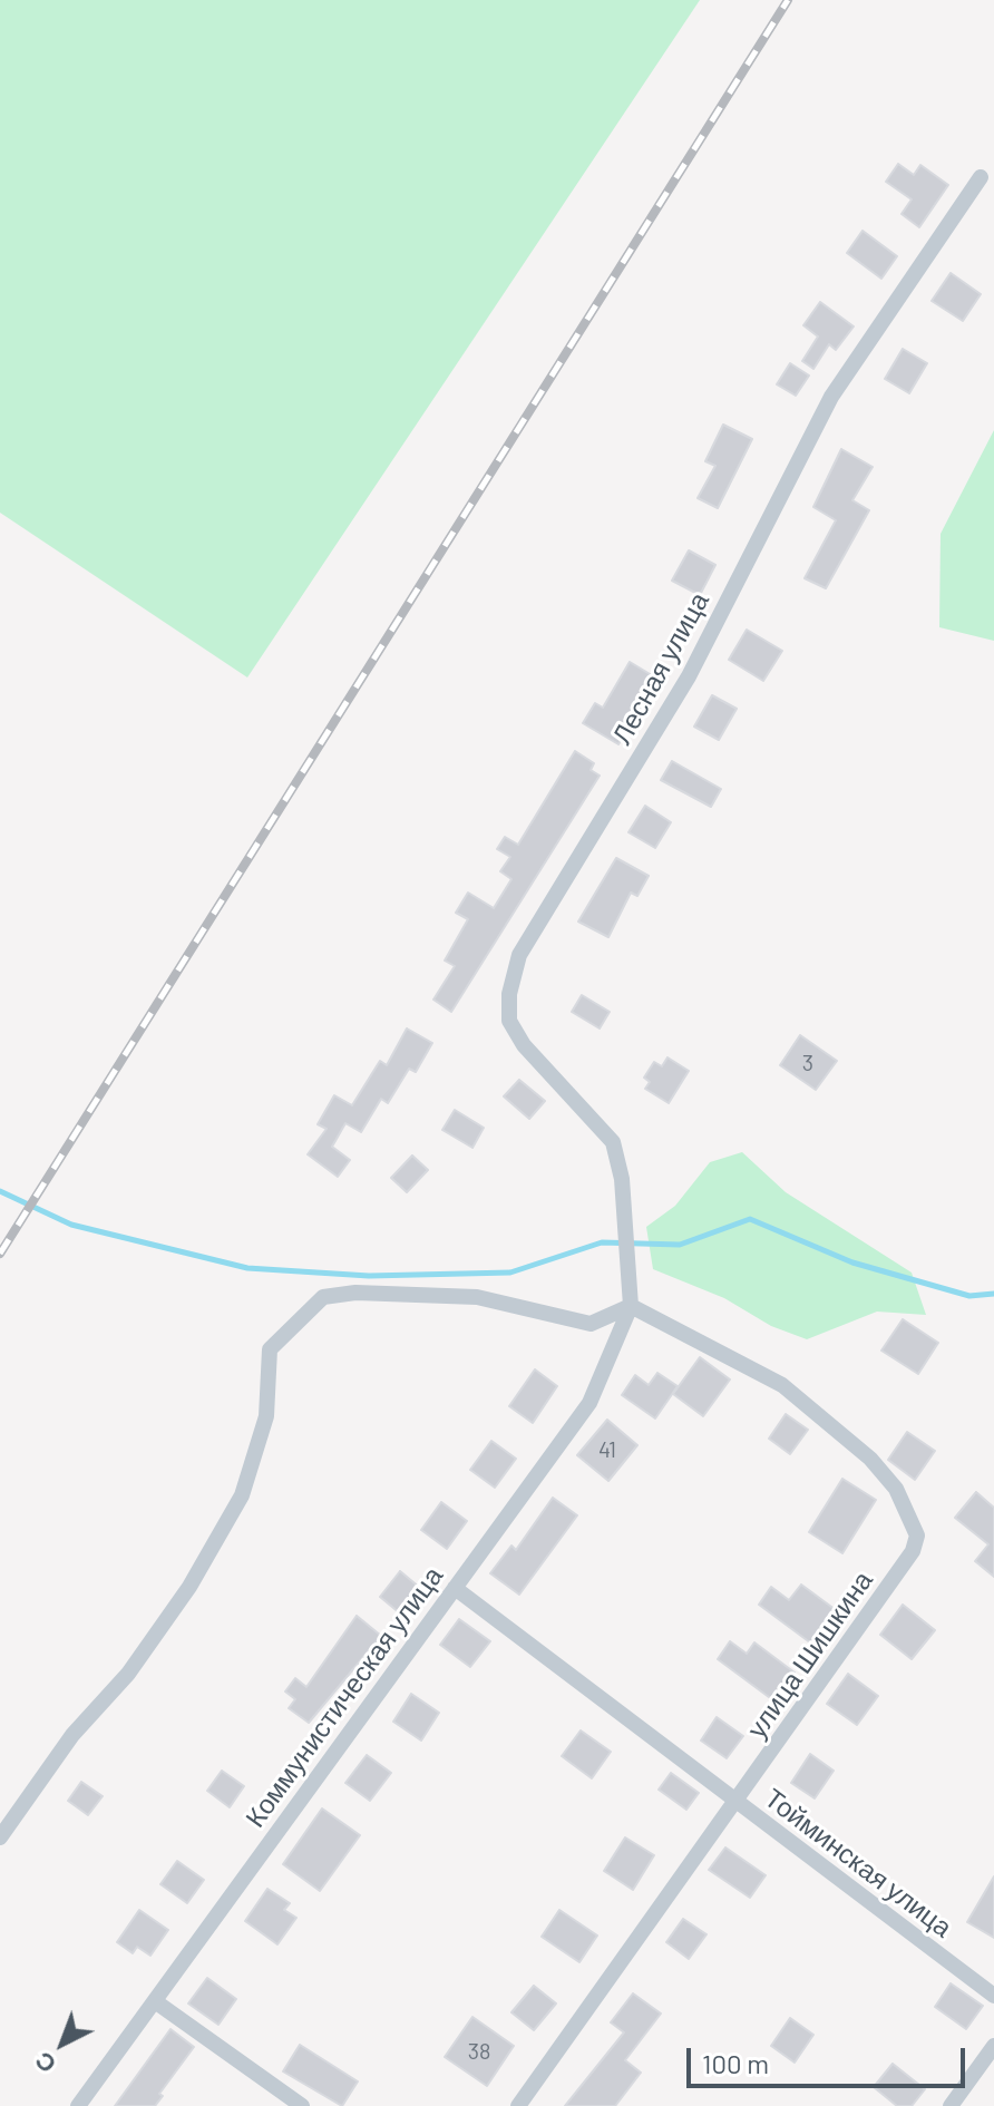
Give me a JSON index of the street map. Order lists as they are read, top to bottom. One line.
{"streets":{"street":["Лесная улица","улица Шишкина","Коммунистическая улица","Тойминская улица"]},"crossings":[["Лесная улица","улица Шишкина"],["Лесная улица","Коммунистическая улица"],["улица Шишкина","Коммунистическая улица"],["улица Шишкина","Тойминская улица"],["Коммунистическая улица","Тойминская улица"]],"house_numbers":["3","41","38"],"scale_bar":"100 m","north":"bottom left"}
